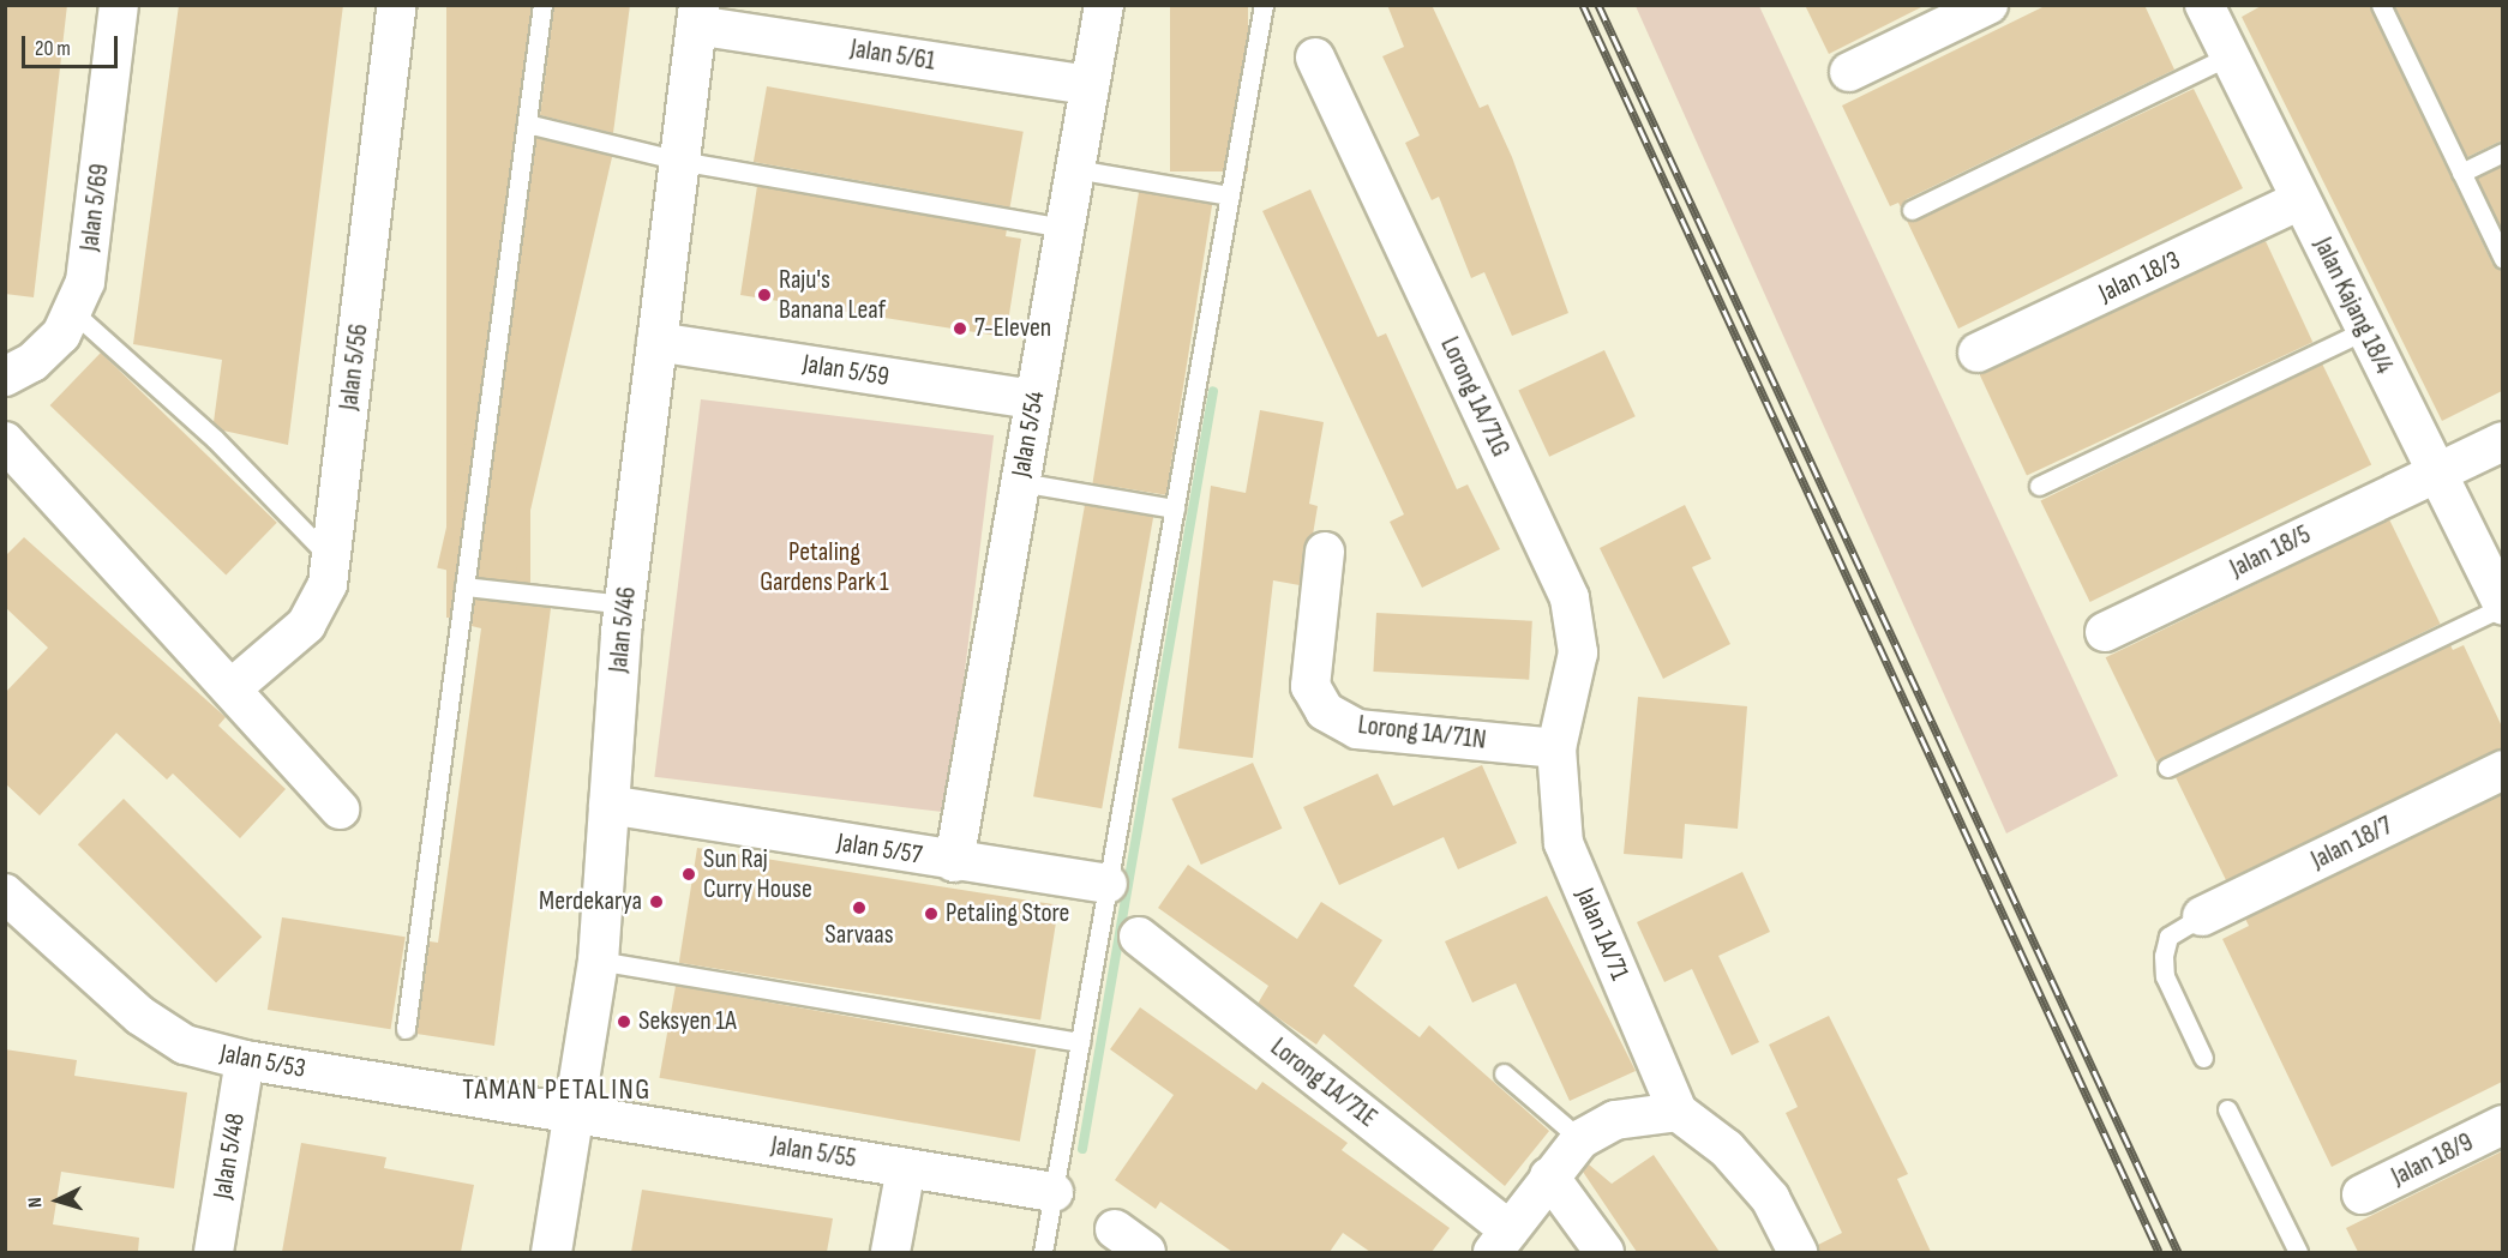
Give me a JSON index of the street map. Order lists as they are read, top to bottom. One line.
{"streets":{"street":["Jalan 5/61","Jalan 5/69","Jalan 18/3","Jalan Kajang 18/4","Jalan 5/56","Jalan 5/59","Lorong 1A/71G","Jalan 5/54","Jalan 18/5","Jalan 5/46","Lorong 1A/71N","Jalan 18/7","Jalan 5/57","Jalan 1A/71","Jalan 5/53","Lorong 1A/71E","Jalan 5/55","Jalan 5/48","Jalan 18/9"]},"crossings":[["Jalan 5/61","Jalan 5/54"],["Jalan 5/61","Jalan 5/46"],["Jalan 18/3","Jalan Kajang 18/4"],["Jalan Kajang 18/4","Jalan 18/5"],["Jalan 5/59","Jalan 5/54"],["Jalan 5/59","Jalan 5/46"],["Lorong 1A/71G","Lorong 1A/71N"],["Lorong 1A/71G","Jalan 1A/71"],["Jalan 5/54","Jalan 5/57"],["Jalan 5/46","Jalan 5/57"],["Jalan 5/46","Jalan 5/53"],["Jalan 5/46","Jalan 5/55"],["Lorong 1A/71N","Jalan 1A/71"],["Jalan 5/53","Jalan 5/55"],["Jalan 5/53","Jalan 5/48"]],"districts":["TAMAN PETALING"],"parks":["Petaling Gardens Park 1"],"places":["Raju's Banana Leaf","7-Eleven","Sun Raj Curry House","Merdekarya","Sarvaas","Petaling Store","Seksyen 1A"],"scale_bar":"20 m","north":"left"}
